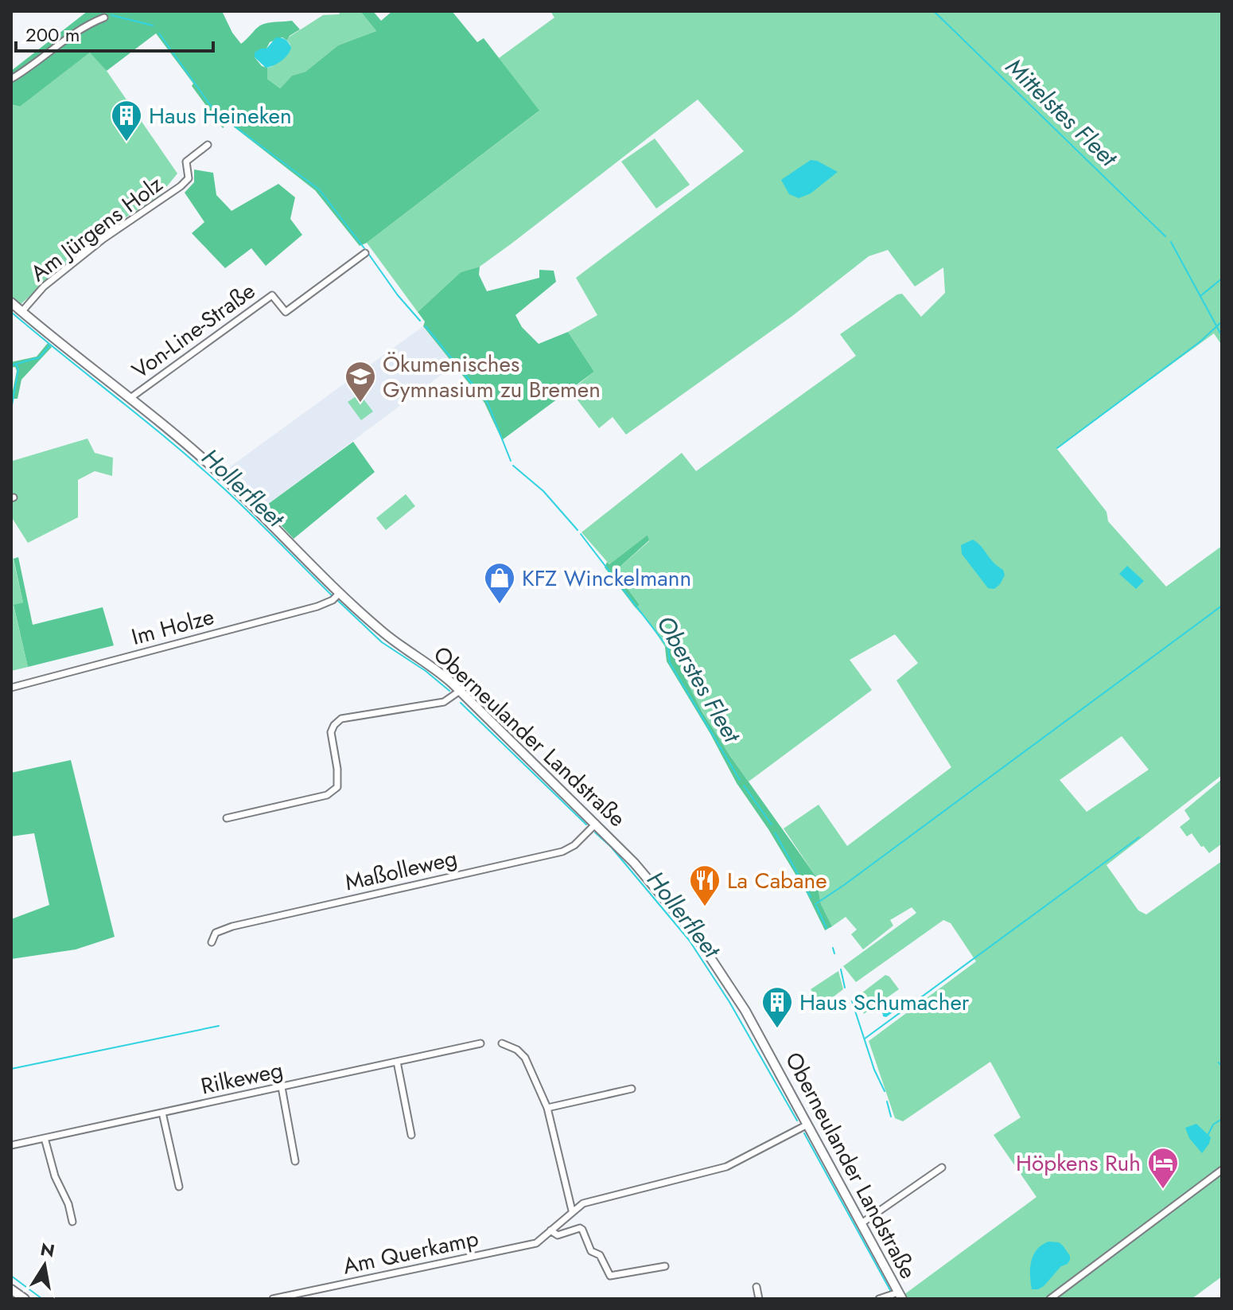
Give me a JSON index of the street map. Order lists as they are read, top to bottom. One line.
{"streets":{"street":["Am Jürgens Holz","Von-Line-Straße","Im Holze","Oberneulander Landstraße","Maßolleweg","Rilkeweg","Am Querkamp"]},"crossings":[["Am Jürgens Holz","Oberneulander Landstraße"],["Von-Line-Straße","Oberneulander Landstraße"],["Im Holze","Oberneulander Landstraße"],["Oberneulander Landstraße","Maßolleweg"],["Oberneulander Landstraße","Am Querkamp"]],"water":["Mittelstes Fleet","Hollerfleet","Oberstes Fleet"],"places":{"building":["Haus Heineken","Haus Schumacher"],"school or university":["Ökumenisches Gymnasium zu Bremen"],"shop":["KFZ Winckelmann"],"restaurant":["La Cabane"],"hotel":["Höpkens Ruh"]},"scale_bar":"200 m","north":"top"}
